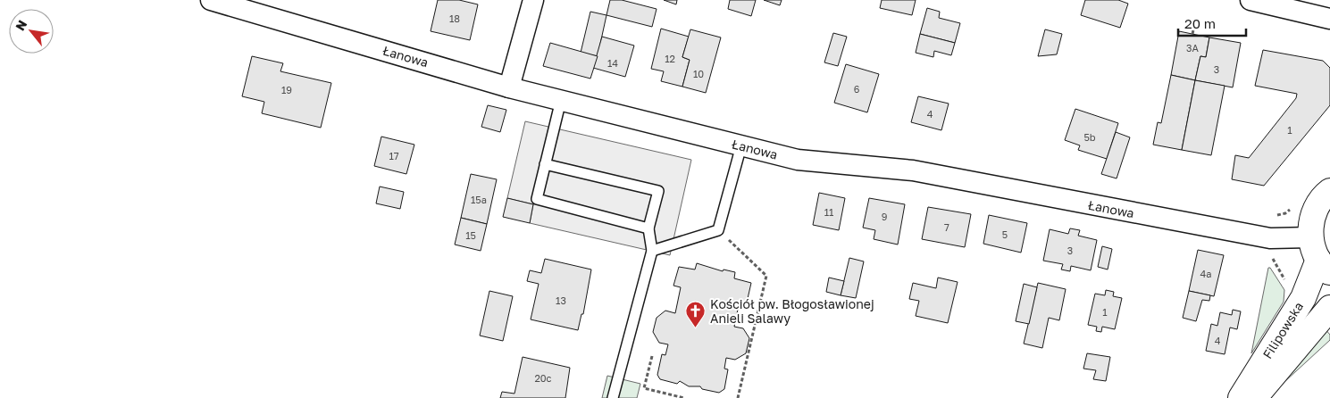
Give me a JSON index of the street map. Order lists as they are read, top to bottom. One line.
{"streets":{"street":["Łanowa","Filipowska"]},"crossings":[["Łanowa","Filipowska"]],"places":{"church":["Kościół pw. Błogosławionej Anieli Salawy"]},"house_numbers":["18","3A","12","14","3","10","6","19","4","1","5b","17","15a","11","9","7","5","15","3","4a","13","1","4","20c"],"scale_bar":"20 m","north":"top left"}
